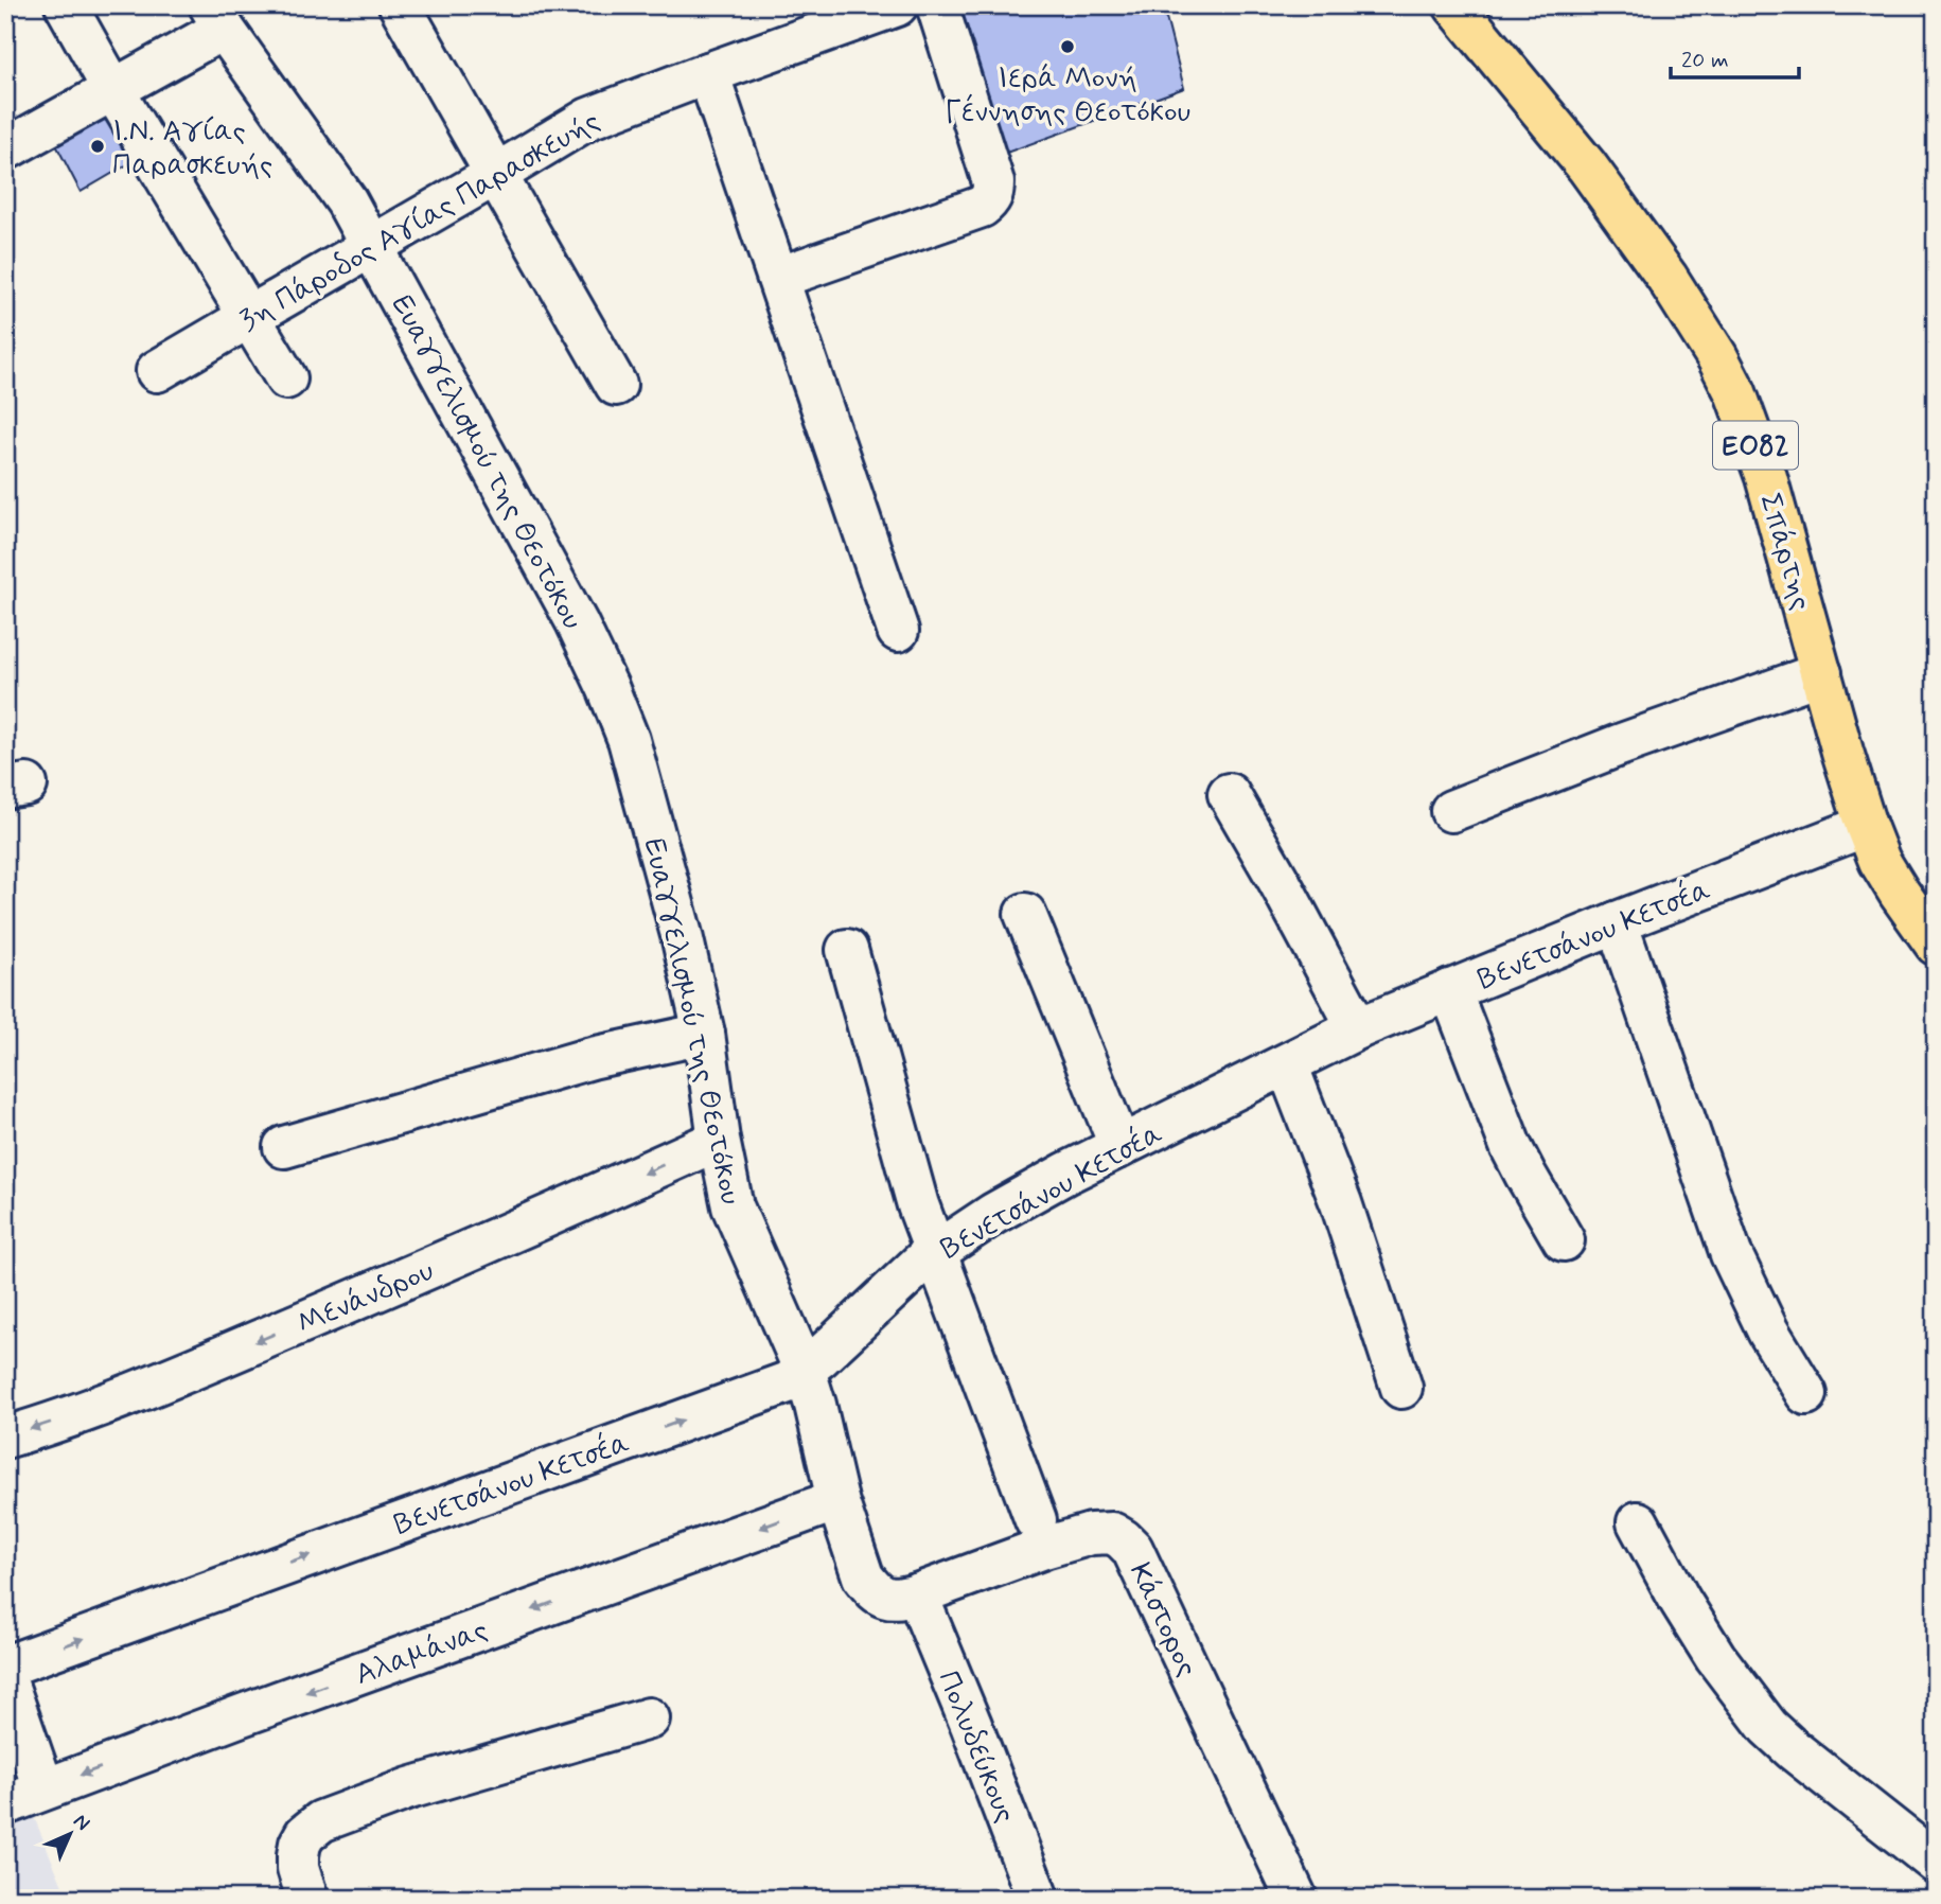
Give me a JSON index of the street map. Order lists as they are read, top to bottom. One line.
{"streets":{"main road":["ΕΟ82","Σπάρτης"],"street":["3η Πάροδος Αγίας Παρασκευής","Ευαγγελισμού της Θεοτόκου","Βενετσάνου Κετσέα","Μενάνδρου","Κάστορος","Αλαμάνας","Πολυδεύκους"]},"crossings":[["3η Πάροδος Αγίας Παρασκευής","Ευαγγελισμού της Θεοτόκου"],["Ευαγγελισμού της Θεοτόκου","Βενετσάνου Κετσέα"],["Ευαγγελισμού της Θεοτόκου","Μενάνδρου"],["Ευαγγελισμού της Θεοτόκου","Κάστορος"],["Ευαγγελισμού της Θεοτόκου","Αλαμάνας"],["Ευαγγελισμού της Θεοτόκου","Πολυδεύκους"],["Σπάρτης","Βενετσάνου Κετσέα"],["Κάστορος","Πολυδεύκους"]],"one_way":["Βενετσάνου Κετσέα","Αλαμάνας"],"places":["Ιερά Μονή Γέννησης Θεοτόκου","Ι.Ν. Αγίας Παρασκευής"],"scale_bar":"20 m","north":"top right"}
